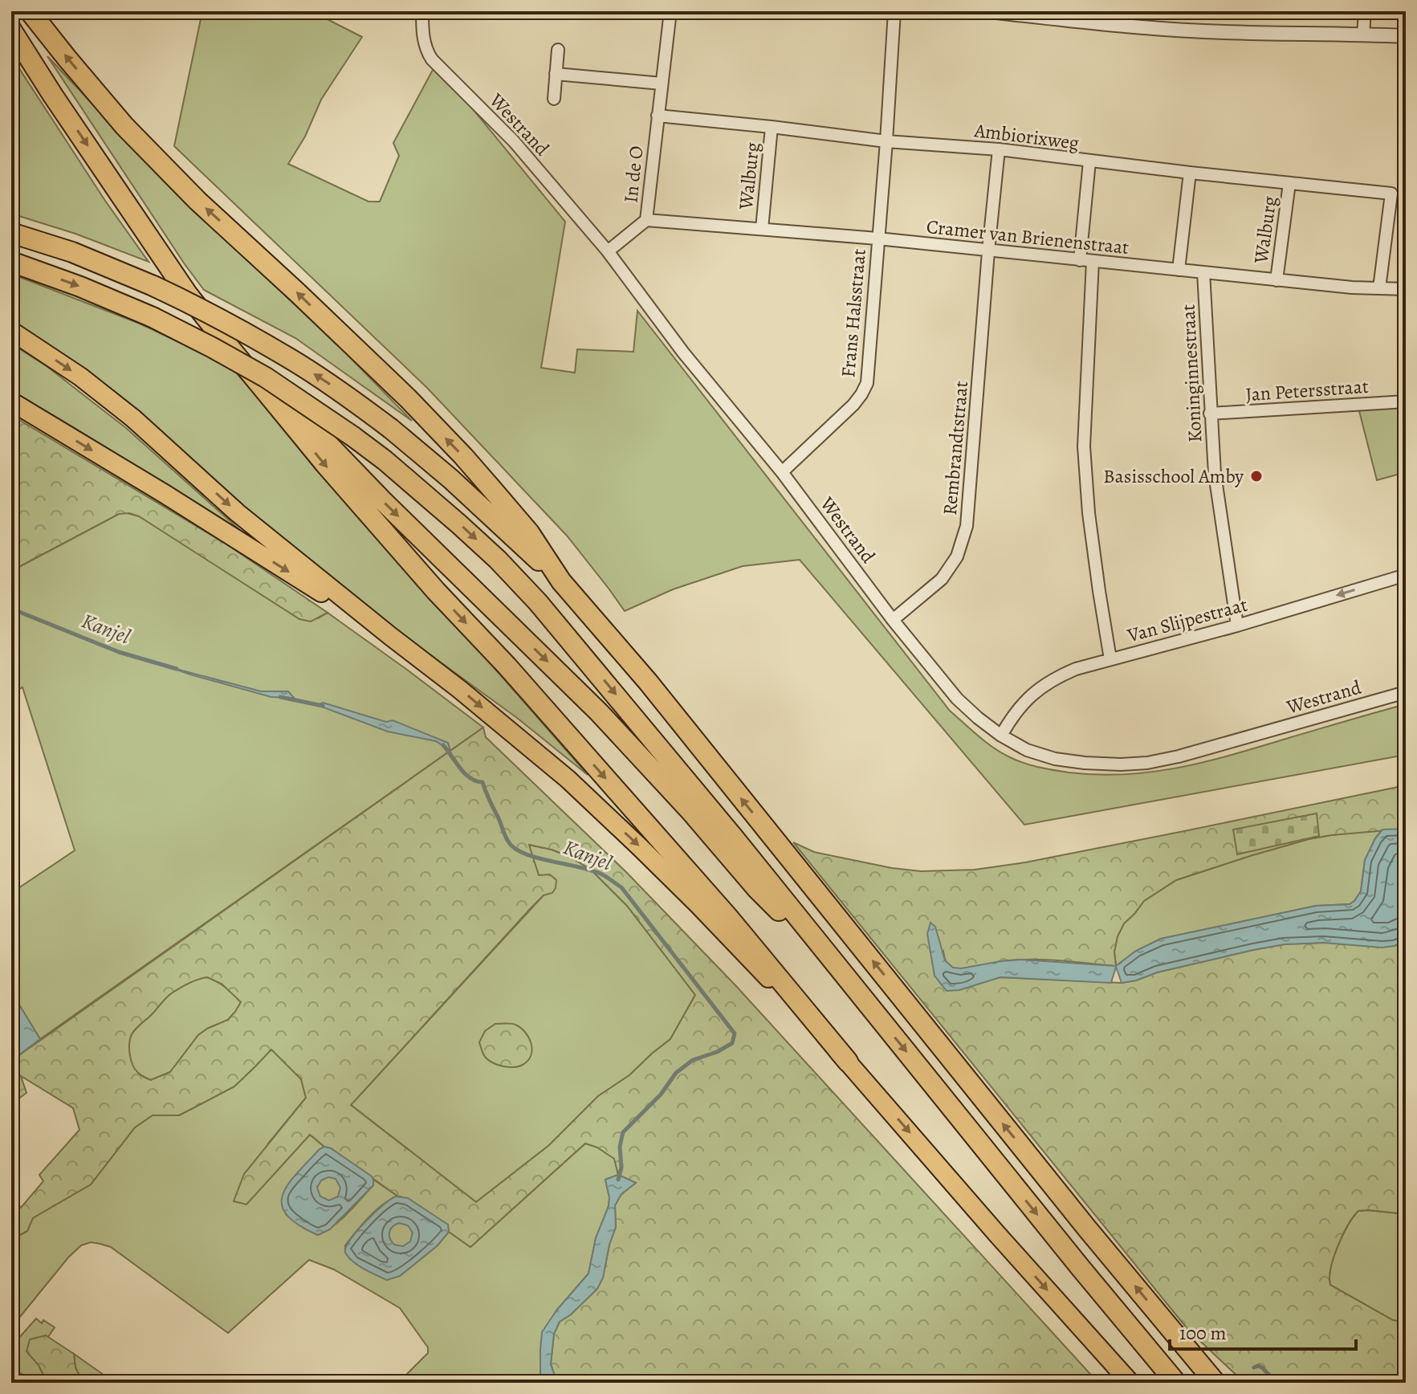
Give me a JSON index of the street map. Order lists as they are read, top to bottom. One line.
{"streets":{"street":["Westrand","Ambiorixweg","In de O","Walburg","Cramer van Brienenstraat","Frans Halsstraat","Koninginnestraat","Jan Petersstraat","Rembrandtstraat","Van Slijpestraat"]},"crossings":[["Westrand","In de O"],["Westrand","Frans Halsstraat"],["Westrand","Rembrandtstraat"],["Westrand","Van Slijpestraat"],["Ambiorixweg","In de O"],["Ambiorixweg","Walburg"],["Ambiorixweg","Cramer van Brienenstraat"],["In de O","Cramer van Brienenstraat"],["Walburg","Cramer van Brienenstraat"],["Cramer van Brienenstraat","Frans Halsstraat"],["Cramer van Brienenstraat","Koninginnestraat"],["Cramer van Brienenstraat","Rembrandtstraat"],["Koninginnestraat","Jan Petersstraat"],["Koninginnestraat","Van Slijpestraat"]],"one_way":["Van Slijpestraat"],"water":["Kanjel"],"places":["Basisschool Amby"],"scale_bar":"100 m"}
